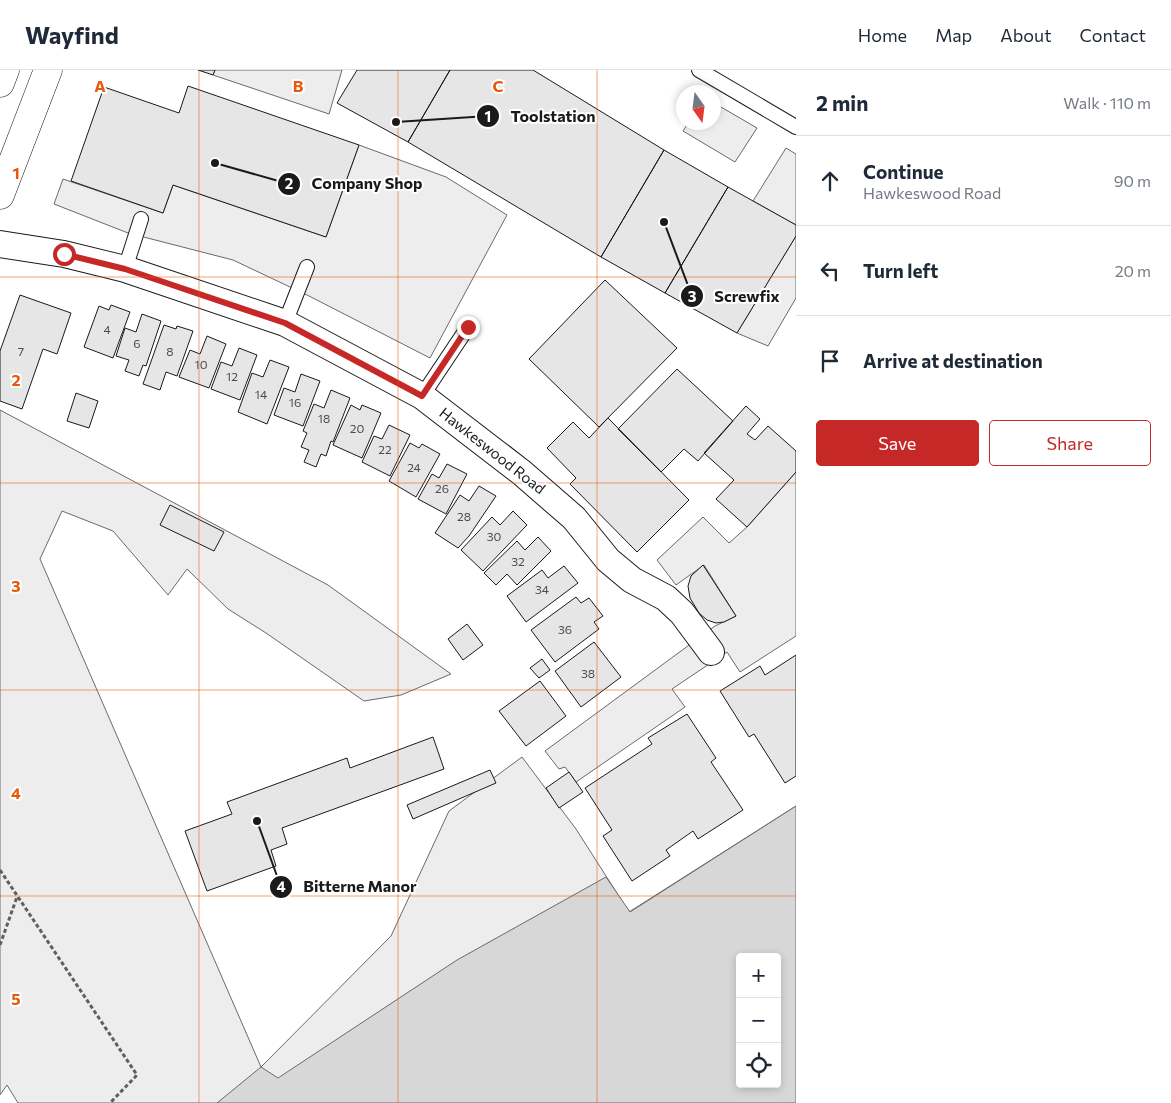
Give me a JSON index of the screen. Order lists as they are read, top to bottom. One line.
{"streets":{"street":["Hawkeswood Road"]},"places":["Toolstation","Company Shop","Screwfix","Bitterne Manor"],"house_numbers":["4","6","7","8","10","12","14","16","18","20","22","24","26","28","30","32","34","36","38"],"north":"bottom","page":{"header":"Wayfind","nav":["Home","Map","About","Contact"],"heading":["2 min","Walk · 110 m"],"list":[["Continue","Hawkeswood Road","90 m"],["Turn left","20 m"],"Arrive at destination"],"buttons":["Save","Share"],"map_buttons":["+","−"]},"grid":{"columns":["A","B","C"],"rows":["1","2","3","4","5"]}}
